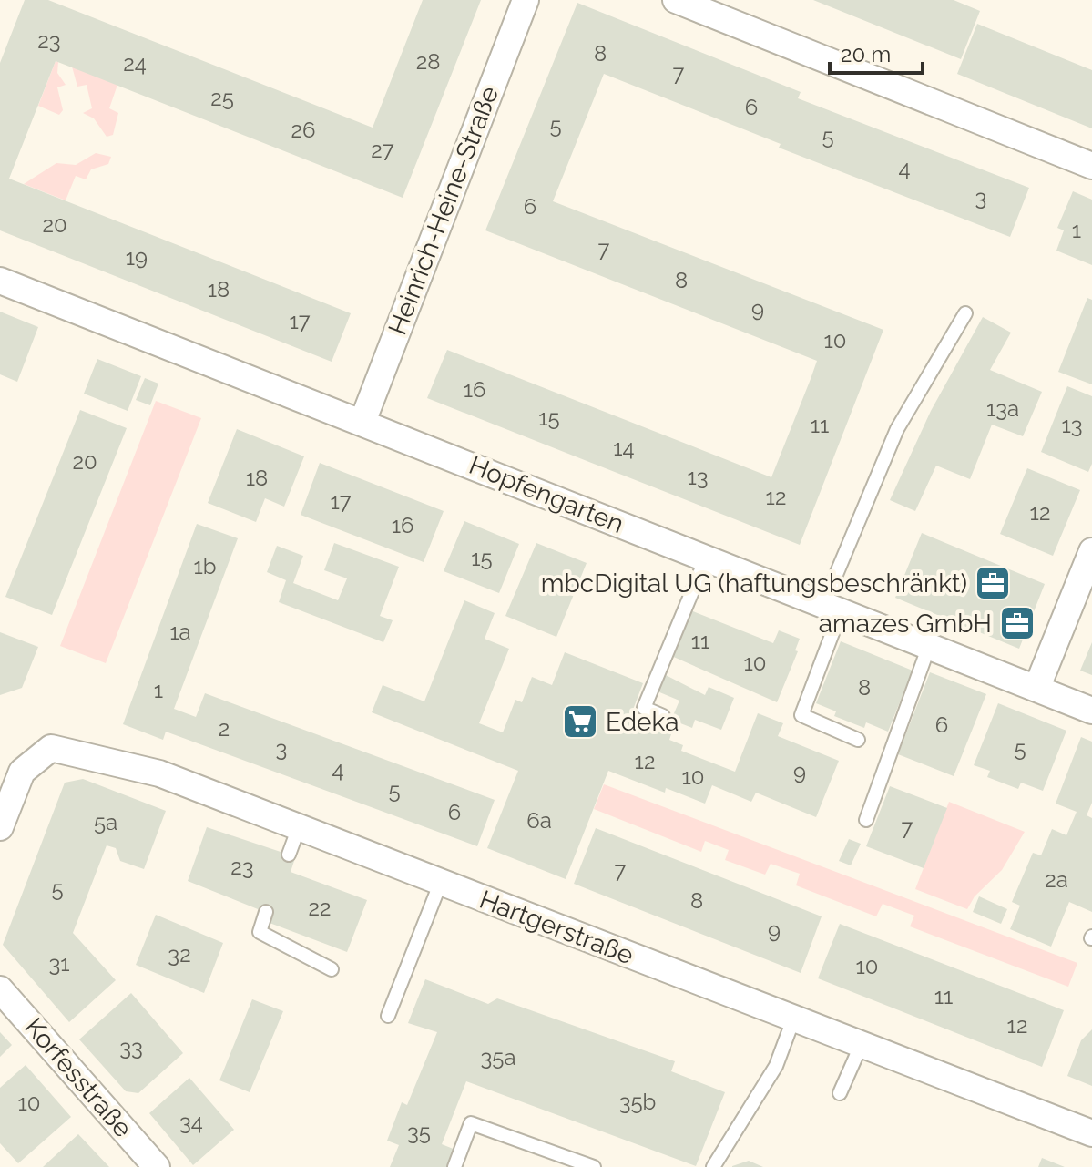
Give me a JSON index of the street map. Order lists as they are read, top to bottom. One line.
{"streets":{"street":["Heinrich-Heine-Straße","Hopfengarten","Hartgerstraße","Korfesstraße"]},"crossings":[["Heinrich-Heine-Straße","Hopfengarten"]],"places":{"office":["mbcDigital UG (haftungsbeschränkt)","amazes GmbH"],"supermarket":["Edeka"]},"house_numbers":["23","8","28","24","7","25","6","5","26","5","27","4","3","6","20","1","7","19","8","18","9","17","10","16","13a","15","11","13","14","20","13","18","12","17","12","16","15","1b","1a","11","10","8","1","6","2","3","5","12","4","9","10","5","6","6a","5a","7","23","7","2a","5","8","22","9","32","31","10","11","12","33","35a","35b","10","34","35"],"scale_bar":"20 m"}
